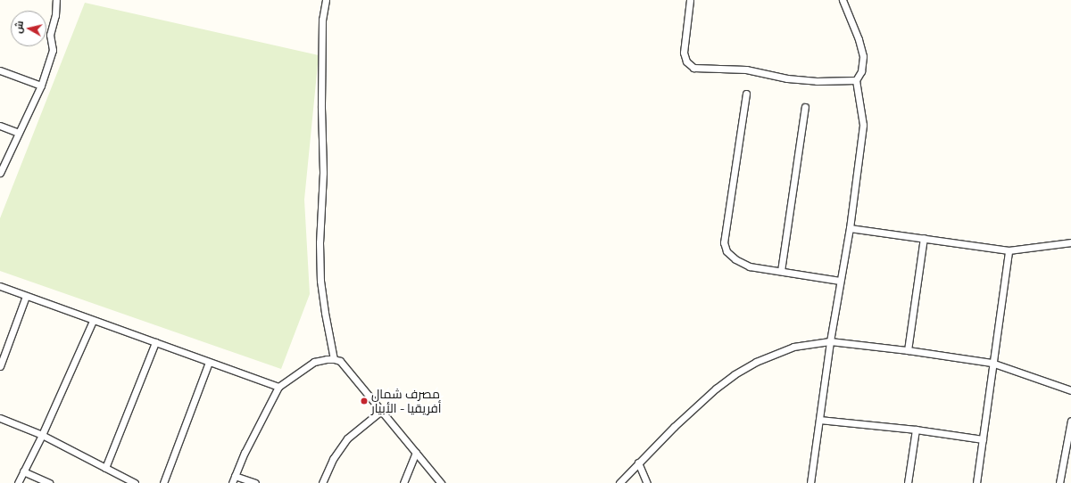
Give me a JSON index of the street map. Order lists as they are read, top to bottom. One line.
{"places":["مصرف شمال أفريقيا - الأبيار"],"north":"left"}
